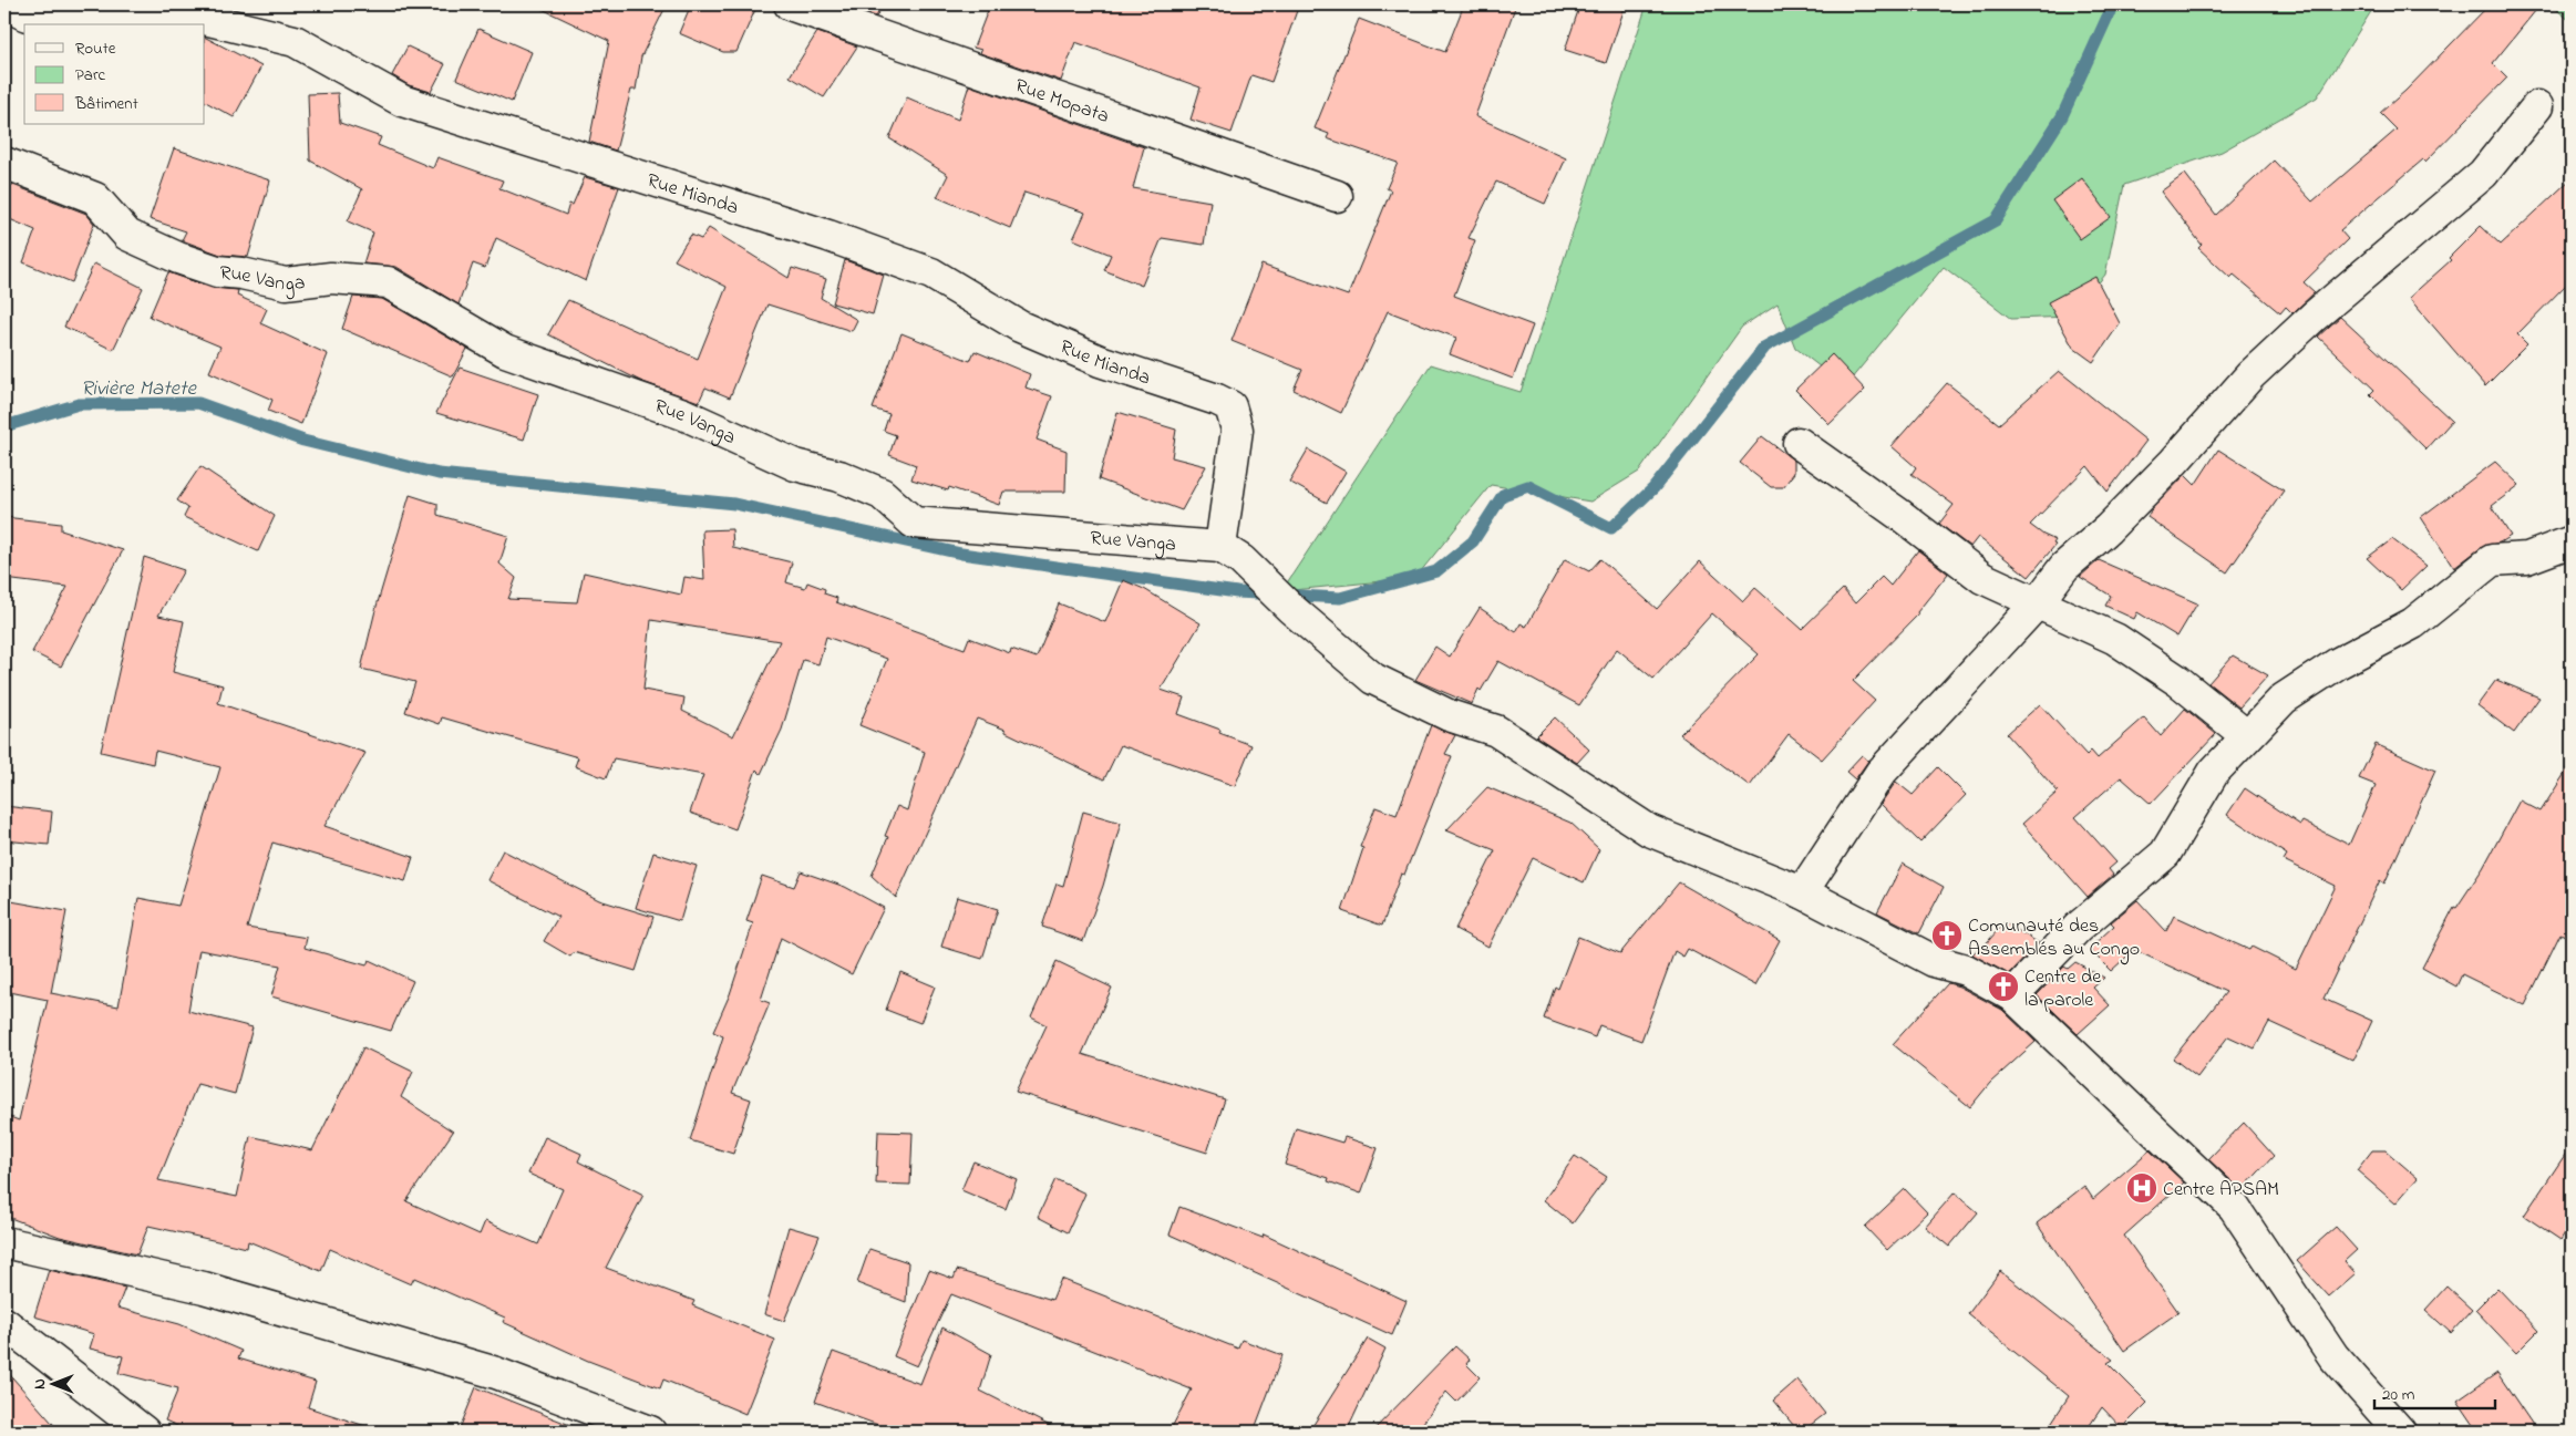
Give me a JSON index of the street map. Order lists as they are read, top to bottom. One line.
{"streets":{"street":["Rue Mopata","Rue Mianda","Rue Vanga"]},"crossings":[["Rue Mianda","Rue Vanga"]],"water":["Rivière Matete"],"places":{"church":["Comunauté des Assemblés au Congo","Centre de la parole"],"hospital":["Centre APSAM"]},"legend":["Route","Parc","Bâtiment"],"scale_bar":"20 m","north":"left"}
